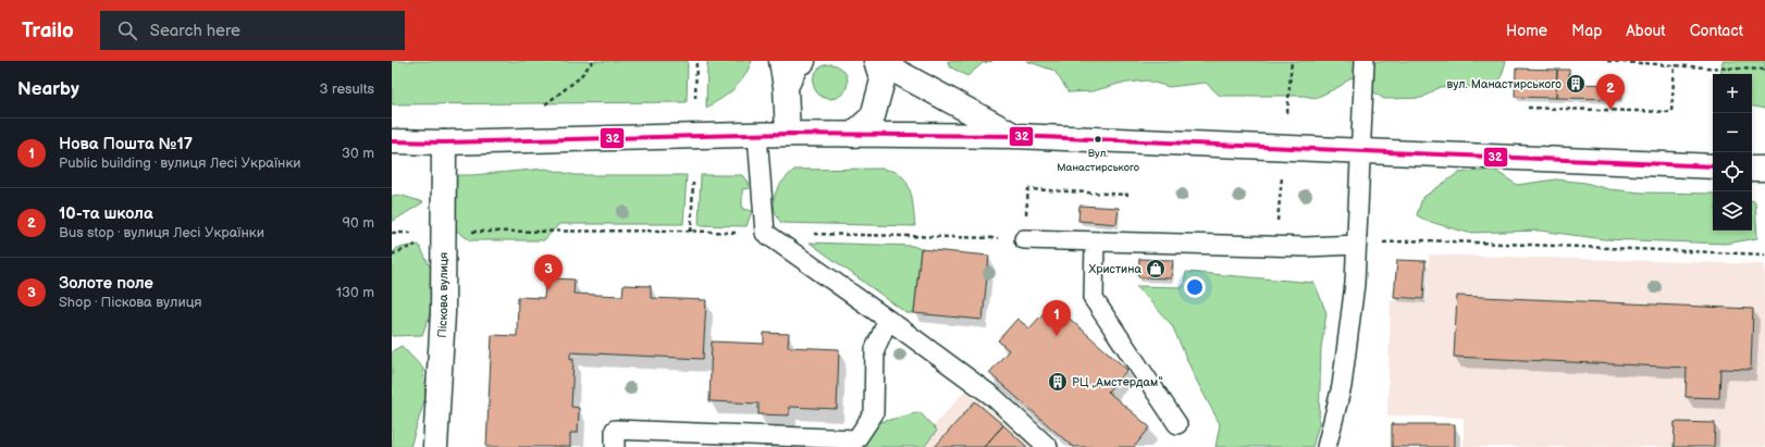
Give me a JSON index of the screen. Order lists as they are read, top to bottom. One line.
{"streets":{"main road":["Піскова вулиця"]},"places":{"building":["вул. Манастирського","РЦ „Амстердам“"],"other":["Вул. Манастирського"],"shop":["Христина"]},"lines":["transit line 32"],"page":{"header":"Trailo","search":"Search here","nav":["Home","Map","About","Contact"],"heading":["Nearby","3 results"],"map_buttons":["+","−"],"pins":["2","3","1"],"list":[{"mark":"1","name":"Нова Пошта №17","note":"Public building · вулиця Лесі Українки","value":"30 m"},{"mark":"2","name":"10-та школа","note":"Bus stop · вулиця Лесі Українки","value":"90 m"},{"mark":"3","name":"Золоте поле","note":"Shop · Піскова вулиця","value":"130 m"}]}}
